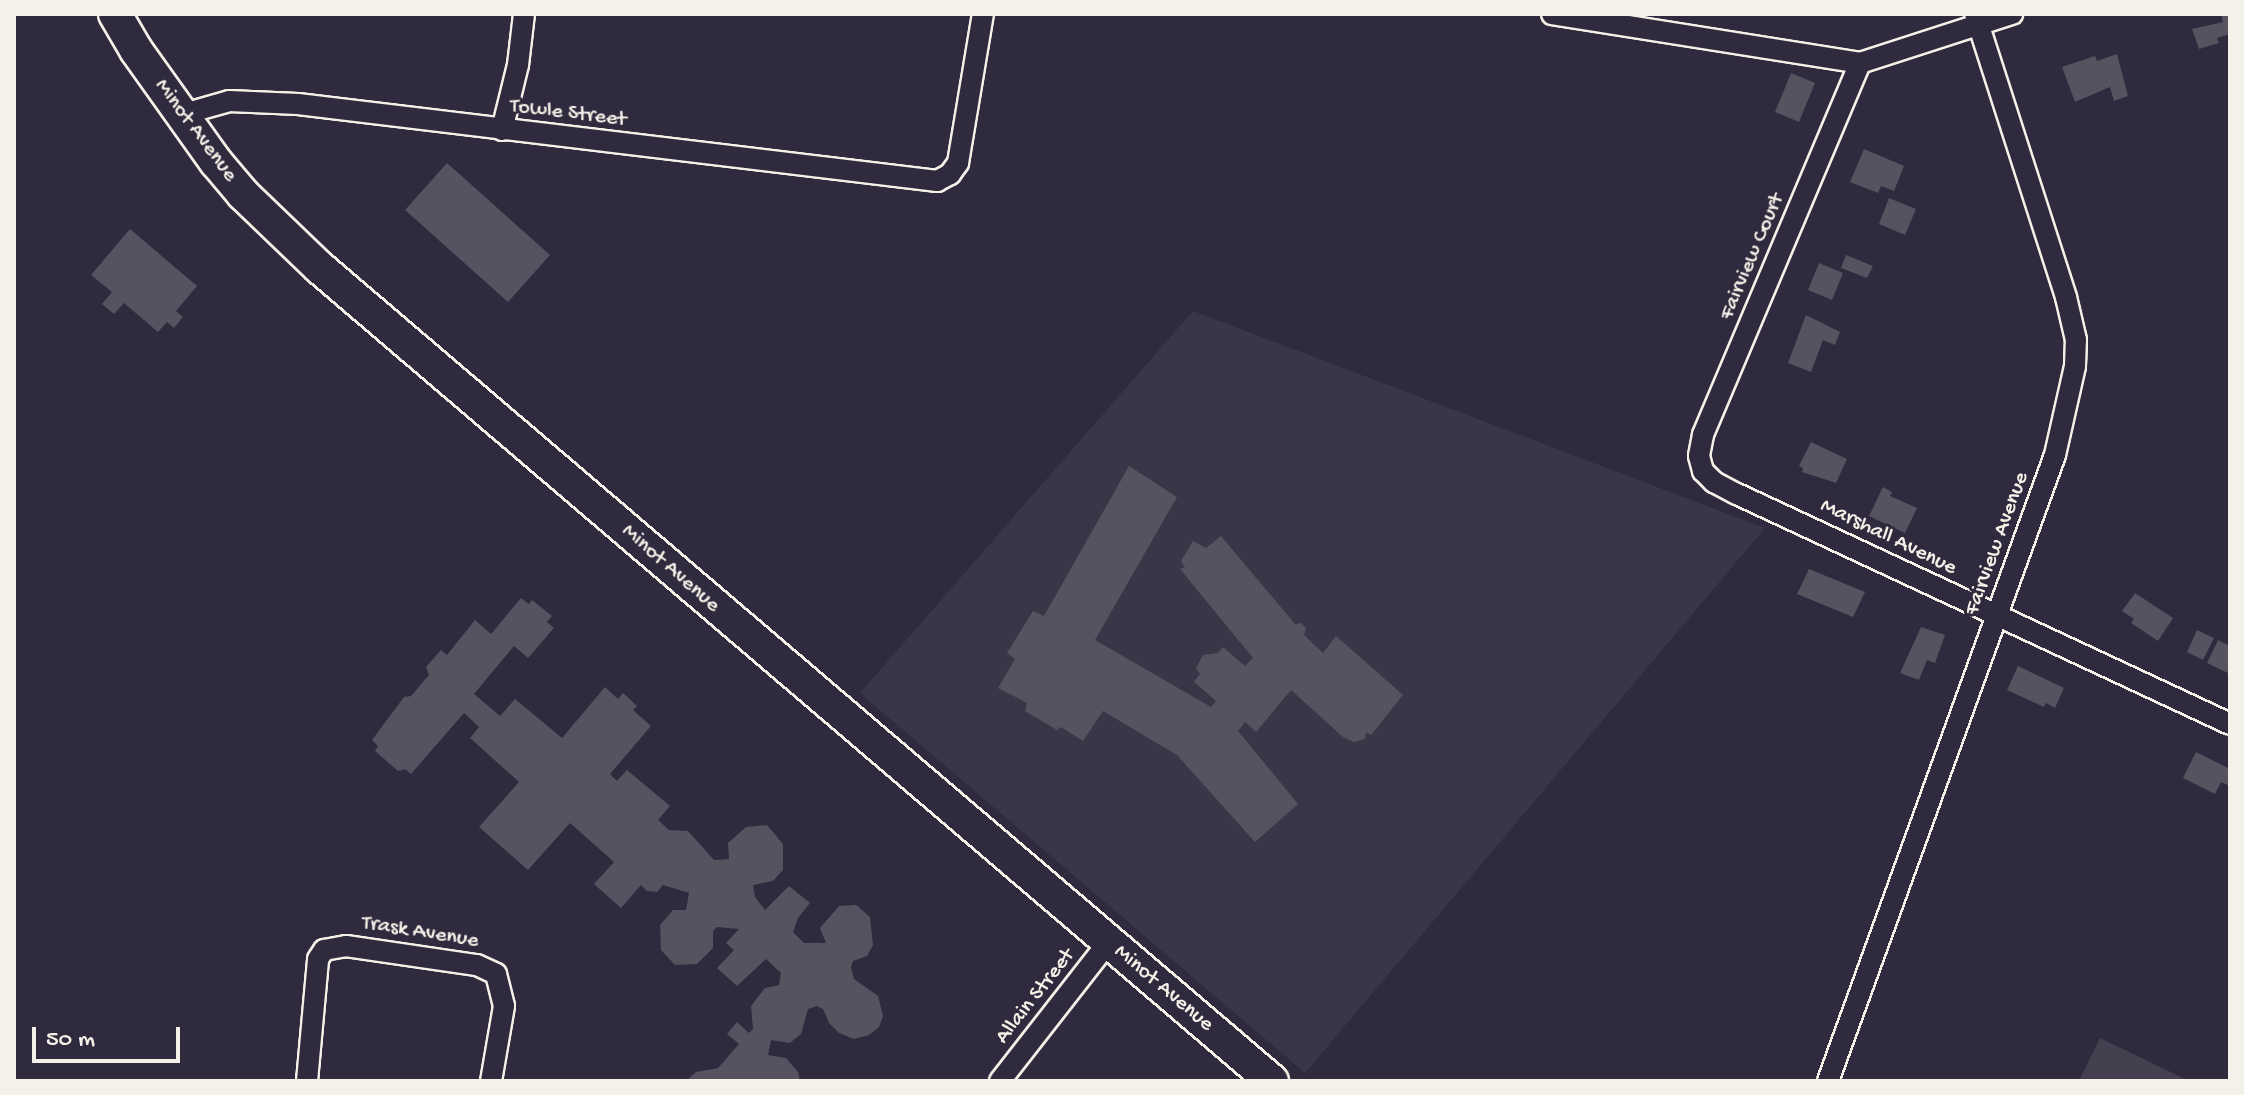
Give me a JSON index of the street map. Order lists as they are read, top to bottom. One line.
{"streets":{"main road":["Minot Avenue"],"street":["Towle Street","Fairview Court","Marshall Avenue","Fairview Avenue","Trask Avenue","Allain Street"]},"crossings":[["Towle Street","Minot Avenue"],["Minot Avenue","Allain Street"],["Fairview Court","Marshall Avenue"],["Marshall Avenue","Fairview Avenue"]],"scale_bar":"50 m"}
